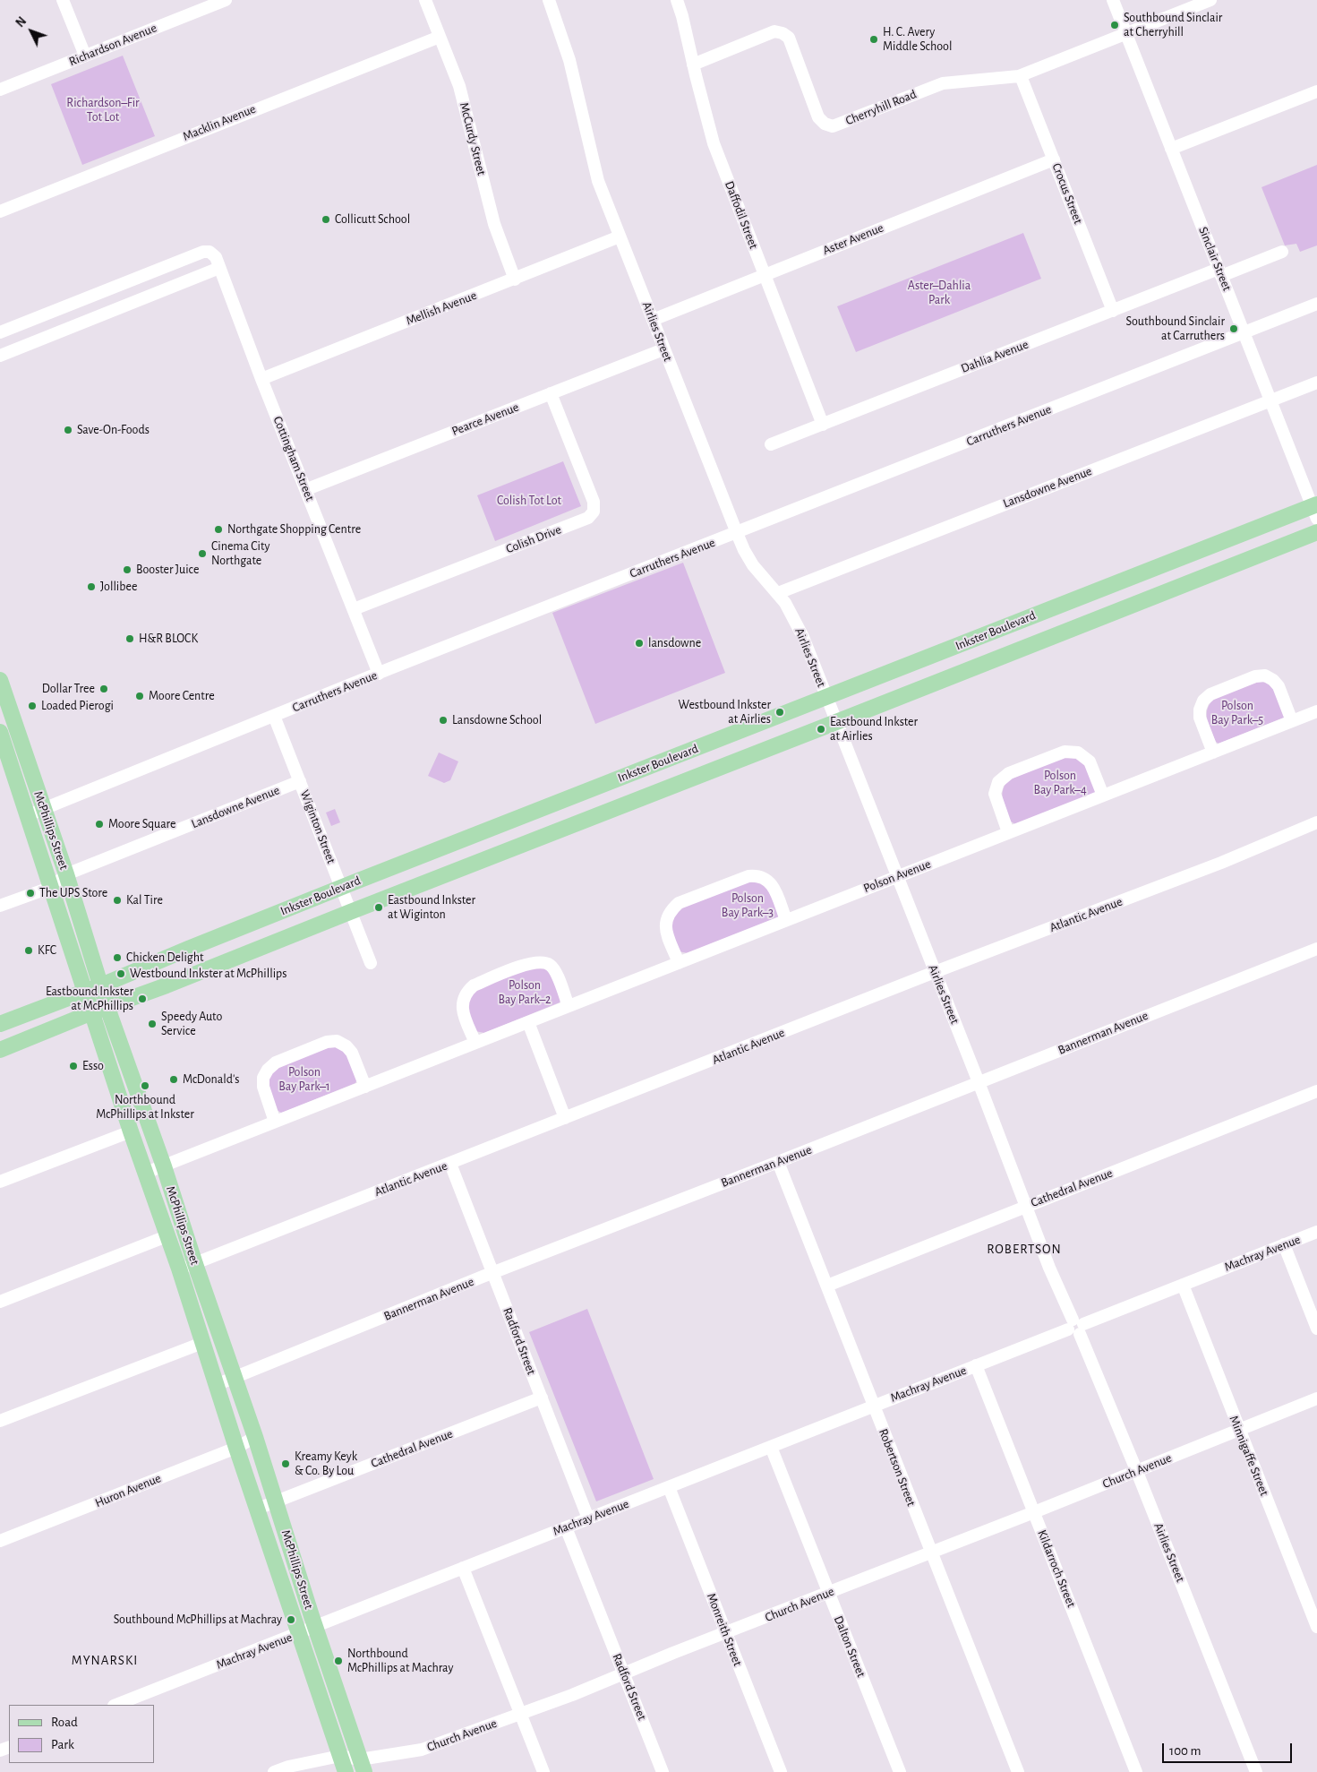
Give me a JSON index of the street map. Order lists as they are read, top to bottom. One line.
{"streets":{"main road":["Inkster Boulevard","McPhillips Street"],"street":["Richardson Avenue","Cherryhill Road","Macklin Avenue","McCurdy Street","Crocus Street","Daffodil Street","Aster Avenue","Sinclair Street","Mellish Avenue","Airlies Street","Dahlia Avenue","Pearce Avenue","Carruthers Avenue","Cottingham Street","Lansdowne Avenue","Colish Drive","Wiginton Street","Polson Avenue","Atlantic Avenue","Bannerman Avenue","Cathedral Avenue","Machray Avenue","Radford Street","Minnigaffe Street","Robertson Street","Church Avenue","Huron Avenue","Kildarroch Street","Monreith Street","Dalton Street"]},"crossings":[["Cherryhill Road","Crocus Street"],["Cherryhill Road","Daffodil Street"],["Cherryhill Road","Sinclair Street"],["Macklin Avenue","McCurdy Street"],["McCurdy Street","Mellish Avenue"],["Crocus Street","Aster Avenue"],["Crocus Street","Dahlia Avenue"],["Daffodil Street","Aster Avenue"],["Daffodil Street","Dahlia Avenue"],["Aster Avenue","Airlies Street"],["Sinclair Street","Dahlia Avenue"],["Sinclair Street","Carruthers Avenue"],["Sinclair Street","Lansdowne Avenue"],["Sinclair Street","Inkster Boulevard"],["Mellish Avenue","Airlies Street"],["Mellish Avenue","Cottingham Street"],["Airlies Street","Pearce Avenue"],["Airlies Street","Carruthers Avenue"],["Airlies Street","Lansdowne Avenue"],["Airlies Street","Inkster Boulevard"],["Airlies Street","Polson Avenue"],["Airlies Street","Atlantic Avenue"],["Airlies Street","Bannerman Avenue"],["Airlies Street","Cathedral Avenue"],["Airlies Street","Machray Avenue"],["Airlies Street","Church Avenue"],["Pearce Avenue","Cottingham Street"],["Pearce Avenue","Colish Drive"],["Carruthers Avenue","Cottingham Street"],["Carruthers Avenue","Wiginton Street"],["Carruthers Avenue","McPhillips Street"],["Cottingham Street","Colish Drive"],["Lansdowne Avenue","Wiginton Street"],["Lansdowne Avenue","McPhillips Street"],["Inkster Boulevard","Wiginton Street"],["Inkster Boulevard","McPhillips Street"],["McPhillips Street","Polson Avenue"],["McPhillips Street","Atlantic Avenue"],["McPhillips Street","Bannerman Avenue"],["McPhillips Street","Cathedral Avenue"],["McPhillips Street","Machray Avenue"],["McPhillips Street","Church Avenue"],["McPhillips Street","Huron Avenue"],["Atlantic Avenue","Radford Street"],["Bannerman Avenue","Radford Street"],["Bannerman Avenue","Robertson Street"],["Cathedral Avenue","Radford Street"],["Cathedral Avenue","Robertson Street"],["Machray Avenue","Radford Street"],["Machray Avenue","Minnigaffe Street"],["Machray Avenue","Robertson Street"],["Machray Avenue","Kildarroch Street"],["Machray Avenue","Monreith Street"],["Machray Avenue","Dalton Street"],["Radford Street","Church Avenue"],["Minnigaffe Street","Church Avenue"],["Robertson Street","Church Avenue"],["Church Avenue","Kildarroch Street"],["Church Avenue","Monreith Street"],["Church Avenue","Dalton Street"]],"districts":["ROBERTSON","MYNARSKI"],"parks":["Richardson–Fir Tot Lot","Aster–Dahlia Park","Colish Tot Lot","Polson Bay Park–5","Polson Bay Park–4","Polson Bay Park–3","Polson Bay Park–2","Polson Bay Park–1"],"places":["Southbound Sinclair at Cherryhill","H. C. Avery Middle School","Collicutt School","Southbound Sinclair at Carruthers","Save-On-Foods","Northgate Shopping Centre","Cinema City Northgate","Booster Juice","Jollibee","H&R BLOCK","lansdowne","Dollar Tree","Moore Centre","Loaded Pierogi","Westbound Inkster at Airlies","Lansdowne School","Eastbound Inkster at Airlies","Moore Square","The UPS Store","Kal Tire","Eastbound Inkster at Wiginton","KFC","Chicken Delight","Westbound Inkster at McPhillips","Eastbound Inkster at McPhillips","Speedy Auto Service","Esso","McDonald's","Northbound McPhillips at Inkster","Kreamy Keyk & Co. By Lou","Southbound McPhillips at Machray","Northbound McPhillips at Machray"],"legend":["Road","Park"],"scale_bar":"100 m","north":"top left"}
